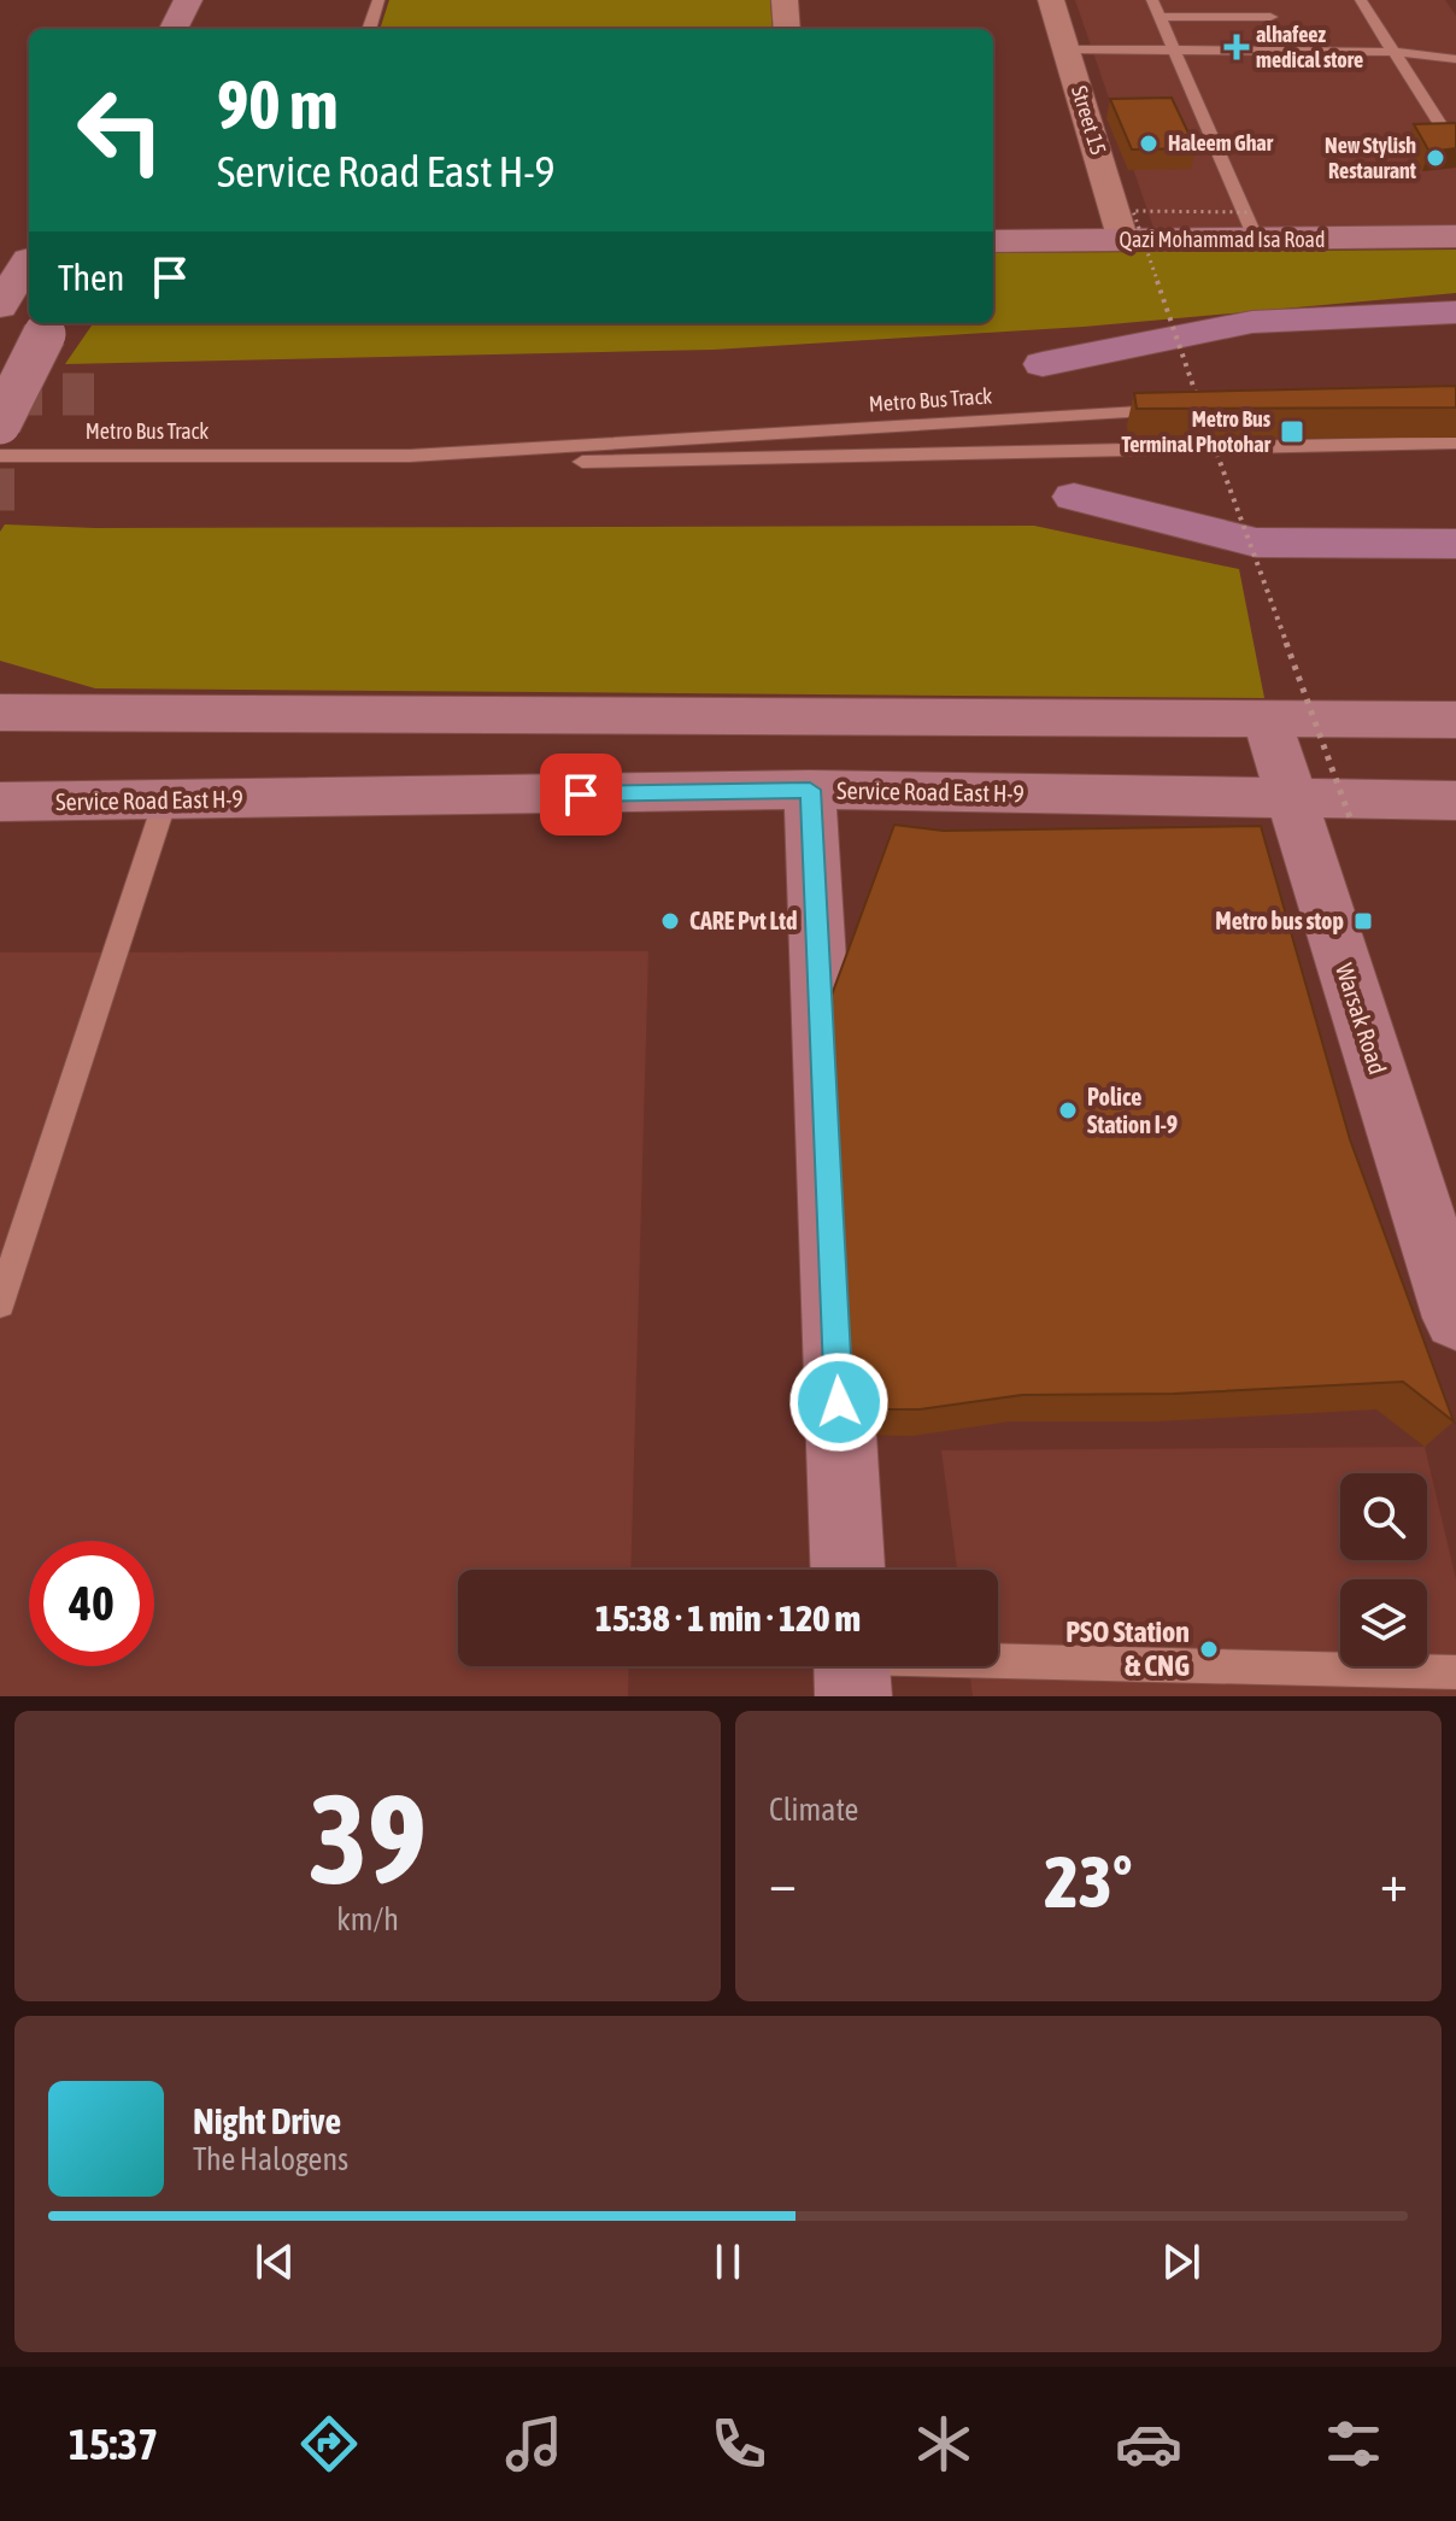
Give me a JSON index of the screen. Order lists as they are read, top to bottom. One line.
{"streets":{"main road":["Qazi Mohammad Isa Road","Service Road East H-9","Warsak Road"],"street":["Street 15"],"lane":["Metro Bus Track"]},"crossings":[["Street 15","Qazi Mohammad Isa Road"],["Service Road East H-9","Warsak Road"]],"places":{"health":["alhafeez medical store"],"other":["Haleem Ghar","New Stylish Restaurant","CARE Pvt Ltd","Police Station I-9","PSO Station & CNG"],"transit":["Metro Bus Terminal Photohar","Metro bus stop"]},"page":{"turn":["90 m","Service Road East H-9"],"then":"Then","limit":"40","trip":"15:38 · 1 min · 120 m","tile":[["39","km/h"],"Climate"],"heat":["−","23°","+"],"song":["Night Drive","The Halogens"],"tabs":"15:37"}}
